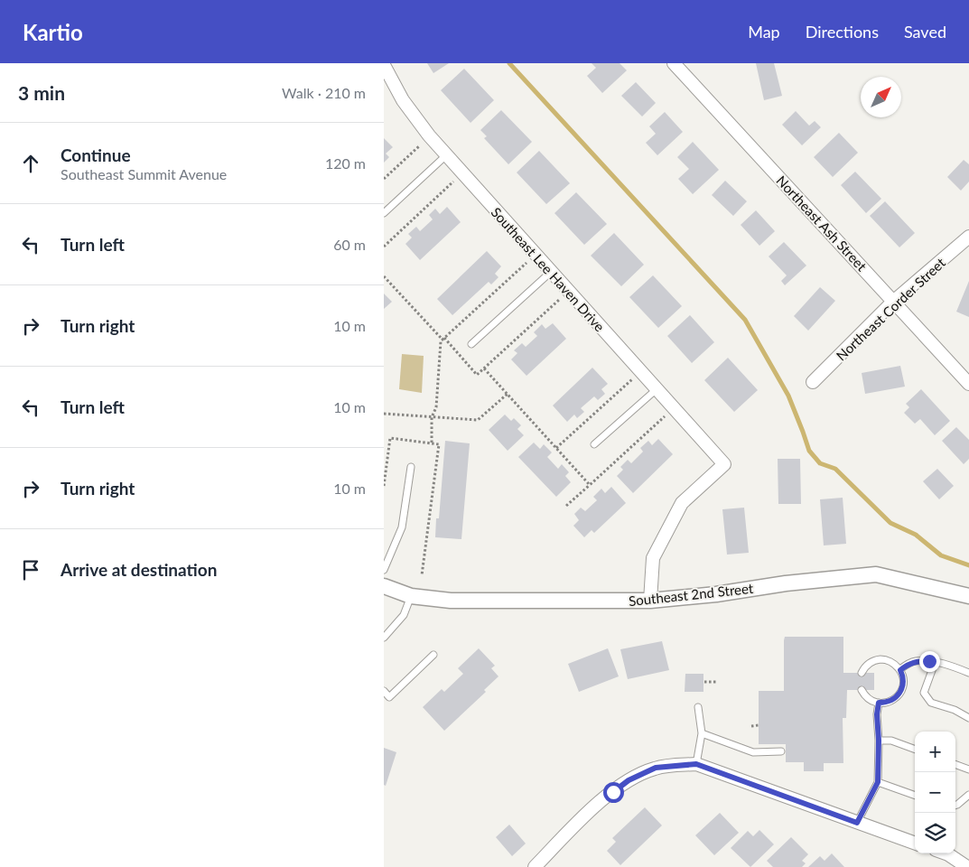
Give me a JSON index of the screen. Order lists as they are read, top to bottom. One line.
{"streets":{"street":["Northeast Ash Street","Southeast Lee Haven Drive","Northeast Corder Street","Southeast 2nd Street"]},"crossings":[["Northeast Ash Street","Northeast Corder Street"],["Southeast Lee Haven Drive","Southeast 2nd Street"]],"north":"top right","page":{"header":"Kartio","nav":["Map","Directions","Saved"],"heading":["3 min","Walk · 210 m"],"list":[["Continue","Southeast Summit Avenue","120 m"],["Turn left","60 m"],["Turn right","10 m"],["Turn left","10 m"],["Turn right","10 m"],"Arrive at destination"],"map_buttons":["+","−"]}}
